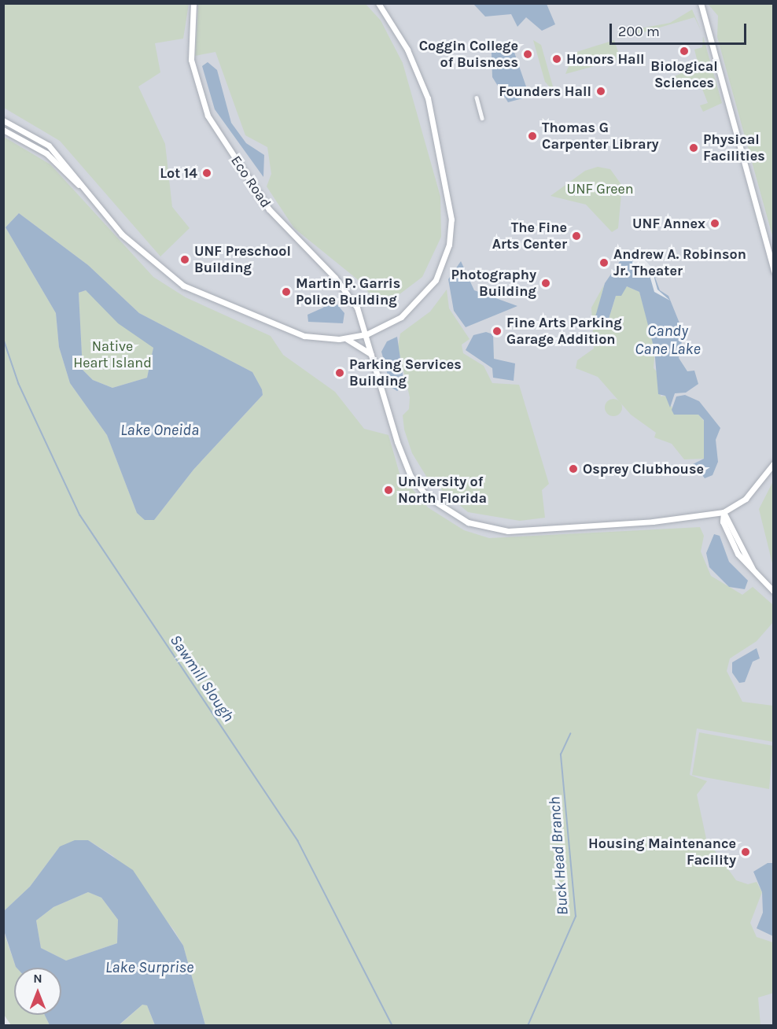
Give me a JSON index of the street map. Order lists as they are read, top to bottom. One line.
{"streets":{"street":["Eco Road"]},"water":["Candy Cane Lake","Lake Oneida","Sawmill Slough","Buck Head Branch","Lake Surprise"],"parks":["UNF Green","Native Heart Island"],"places":["Biological Sciences","Coggin College of Buisness","Honors Hall","Founders Hall","Thomas G Carpenter Library","Physical Facilities","Lot 14","UNF Annex","The Fine Arts Center","UNF Preschool Building","Andrew A. Robinson Jr. Theater","Photography Building","Martin P. Garris Police Building","Fine Arts Parking Garage Addition","Parking Services Building","Osprey Clubhouse","University of North Florida","Housing Maintenance Facility"],"scale_bar":"200 m","north":"top"}
